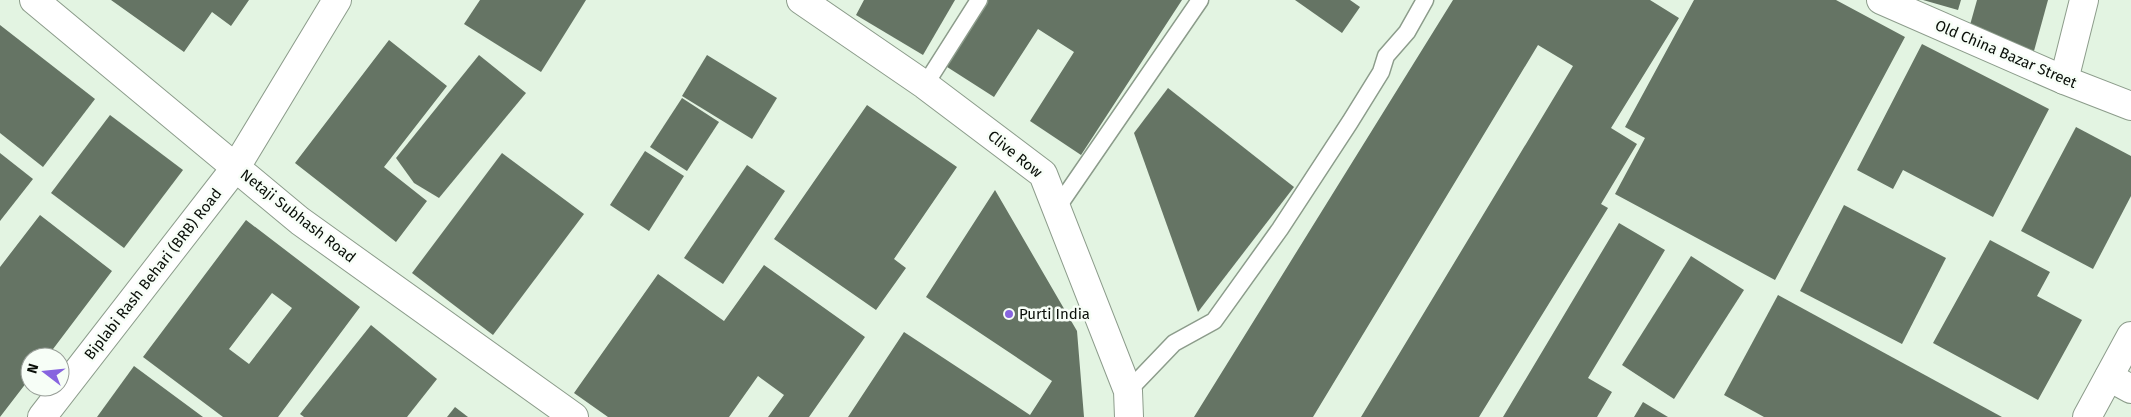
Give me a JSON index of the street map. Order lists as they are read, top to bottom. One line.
{"streets":{"main road":["Old China Bazar Street","Clive Row","Netaji Subhash Road","Biplabi Rash Behari (BRB) Road"]},"crossings":[["Netaji Subhash Road","Biplabi Rash Behari (BRB) Road"]],"places":["Purti India"],"north":"left"}
